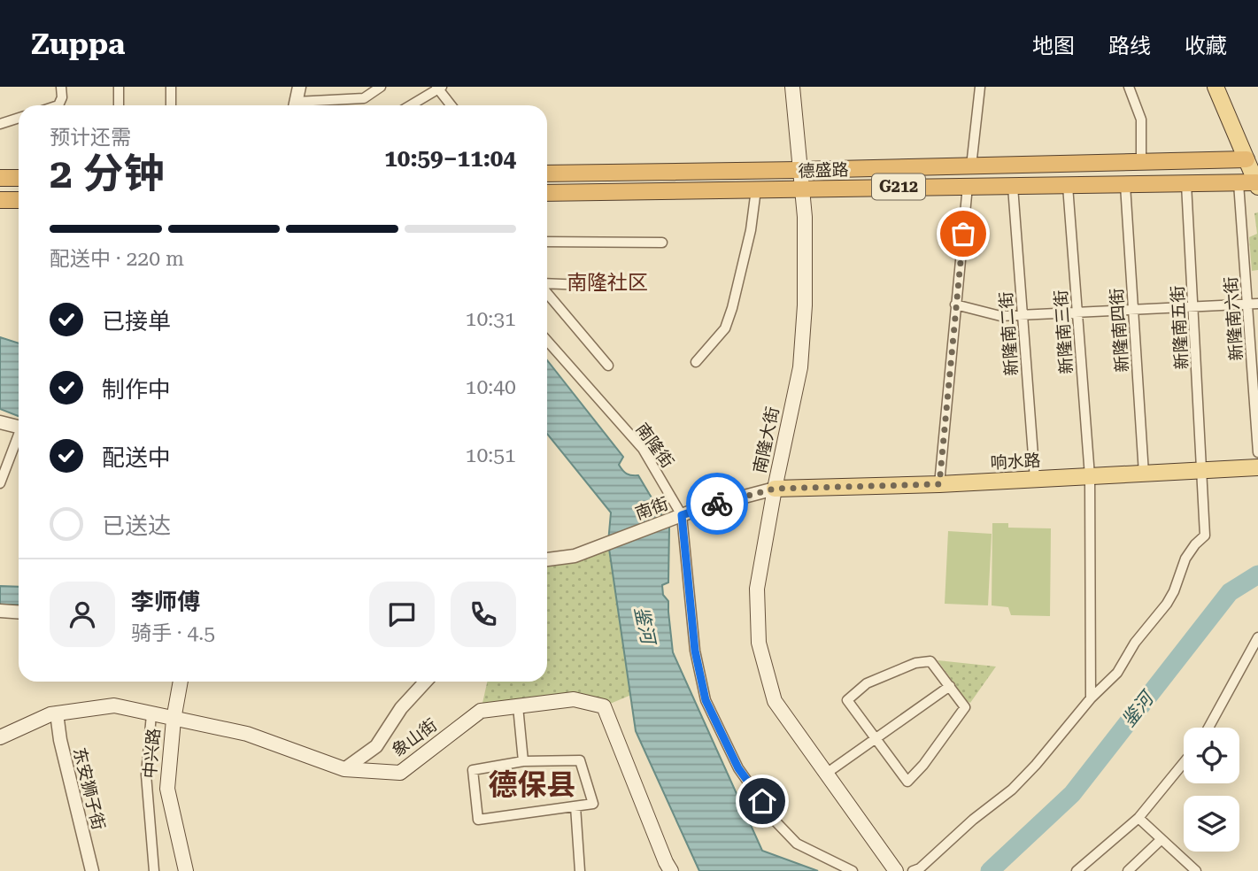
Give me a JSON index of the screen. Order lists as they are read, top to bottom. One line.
{"streets":{"highway":["德盛路","G212"],"main road":["南隆大街","响水路","象山街","中兴路"],"street":["新隆南六街","新隆南五街","新隆南四街","新隆南三街","新隆南二街","南隆街","南街","东安狮子街"]},"crossings":[["德盛路","新隆南六街"],["德盛路","新隆南五街"],["德盛路","新隆南四街"],["德盛路","新隆南三街"],["德盛路","新隆南二街"],["德盛路","南隆大街"],["G212","南隆大街"],["新隆南五街","新隆南三街"],["新隆南五街","响水路"],["新隆南四街","响水路"],["新隆南三街","响水路"],["新隆南二街","响水路"],["南隆大街","响水路"],["南隆大街","南街"],["南隆街","南街"],["响水路","南街"],["象山街","中兴路"],["象山街","东安狮子街"]],"districts":["南隆社区","德保县"],"water":["鉴河"],"page":{"header":"Zuppa","nav":["地图","路线","收藏"],"heading":["2 分钟","预计还需","10:59–11:04"],"panel":["李师傅","骑手 · 4.5"],"bar":"配送中 · 220 m","list":[["已接单","10:31"],["制作中","10:40"],["配送中","10:51"],"已送达"]}}
